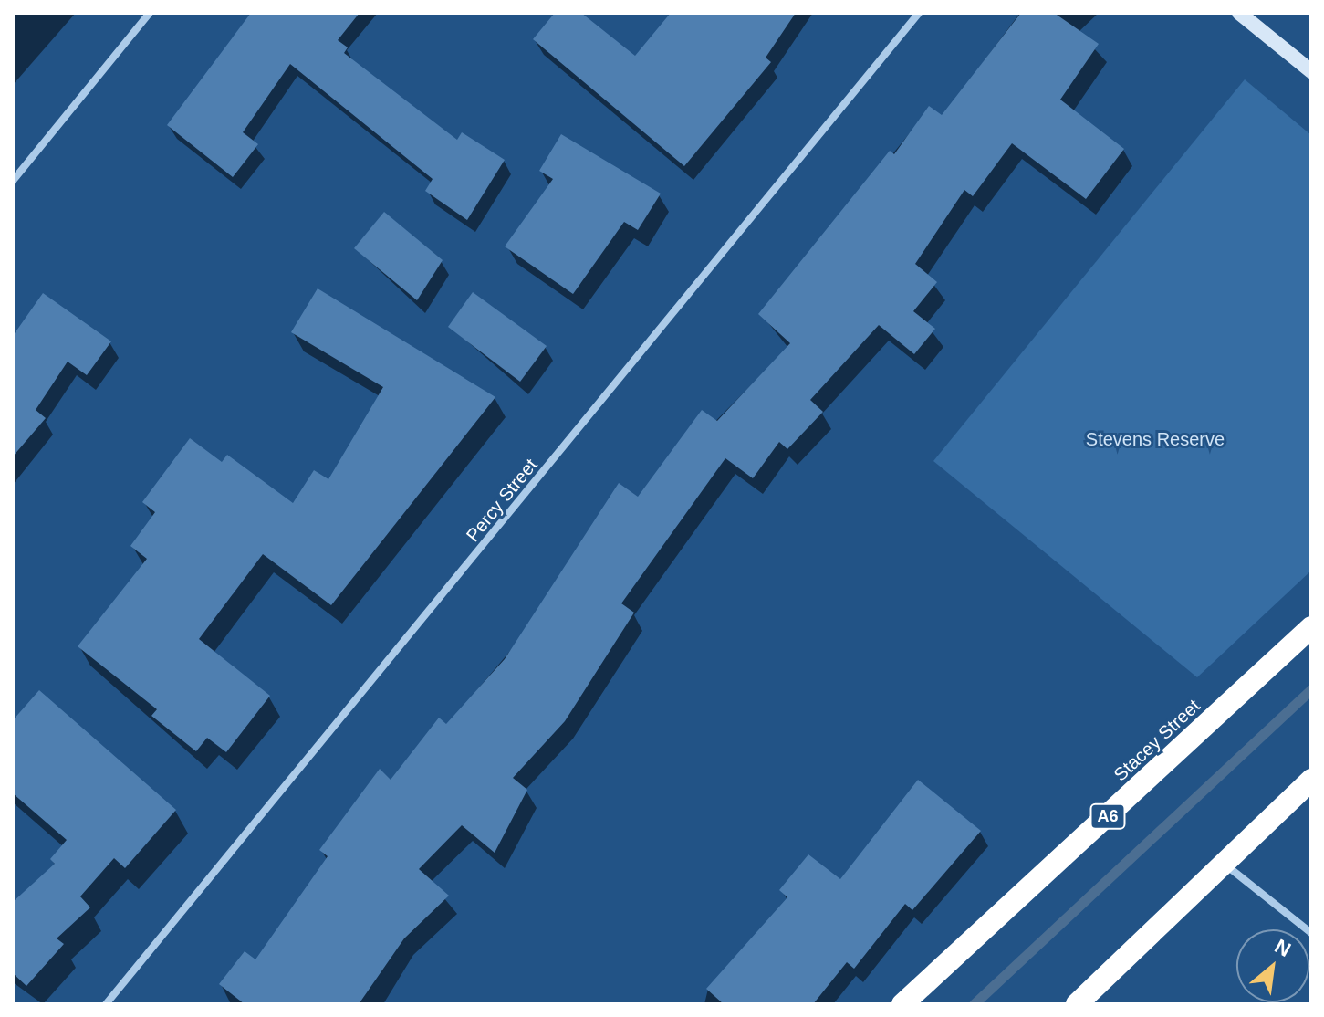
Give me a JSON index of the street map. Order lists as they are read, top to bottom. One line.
{"streets":{"highway":["Stacey Street","A6"],"street":["Percy Street"]},"parks":["Stevens Reserve"],"north":"top right"}
